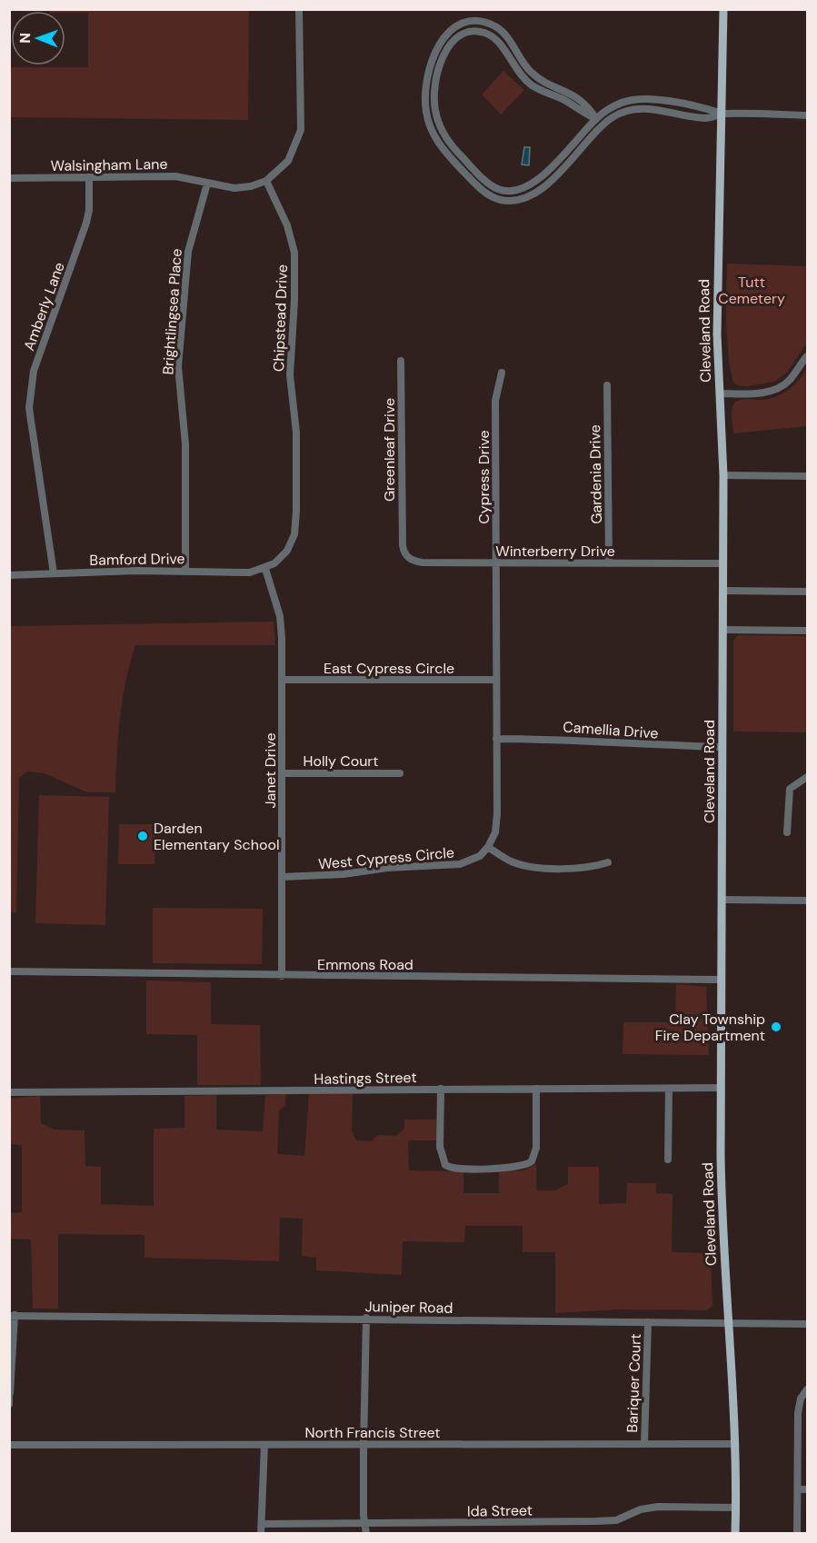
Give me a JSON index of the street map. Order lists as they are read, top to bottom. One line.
{"streets":{"main road":["Cleveland Road"],"street":["Walsingham Lane","Amberly Lane","Brightlingsea Place","Chipstead Drive","Greenleaf Drive","Gardenia Drive","Cypress Drive","Winterberry Drive","Bamford Drive","East Cypress Circle","Camellia Drive","Holly Court","Janet Drive","West Cypress Circle","Emmons Road","Hastings Street","Juniper Road","Bariquer Court","North Francis Street","Ida Street"]},"crossings":[["Walsingham Lane","Amberly Lane"],["Walsingham Lane","Brightlingsea Place"],["Amberly Lane","Bamford Drive"],["Brightlingsea Place","Bamford Drive"],["Chipstead Drive","Bamford Drive"],["Chipstead Drive","Janet Drive"],["Cleveland Road","Winterberry Drive"],["Cleveland Road","Camellia Drive"],["Cleveland Road","Emmons Road"],["Cleveland Road","Hastings Street"],["Cleveland Road","Juniper Road"],["Cleveland Road","North Francis Street"],["Cleveland Road","Ida Street"],["Greenleaf Drive","Winterberry Drive"],["Gardenia Drive","Winterberry Drive"],["Cypress Drive","Winterberry Drive"],["Cypress Drive","East Cypress Circle"],["Cypress Drive","Camellia Drive"],["Cypress Drive","West Cypress Circle"],["Bamford Drive","Janet Drive"],["East Cypress Circle","Janet Drive"],["Holly Court","Janet Drive"],["Janet Drive","West Cypress Circle"],["Janet Drive","Emmons Road"],["Juniper Road","Bariquer Court"],["Bariquer Court","North Francis Street"]],"parks":["Tutt Cemetery"],"places":["Darden Elementary School","Clay Township Fire Department"],"north":"left"}
